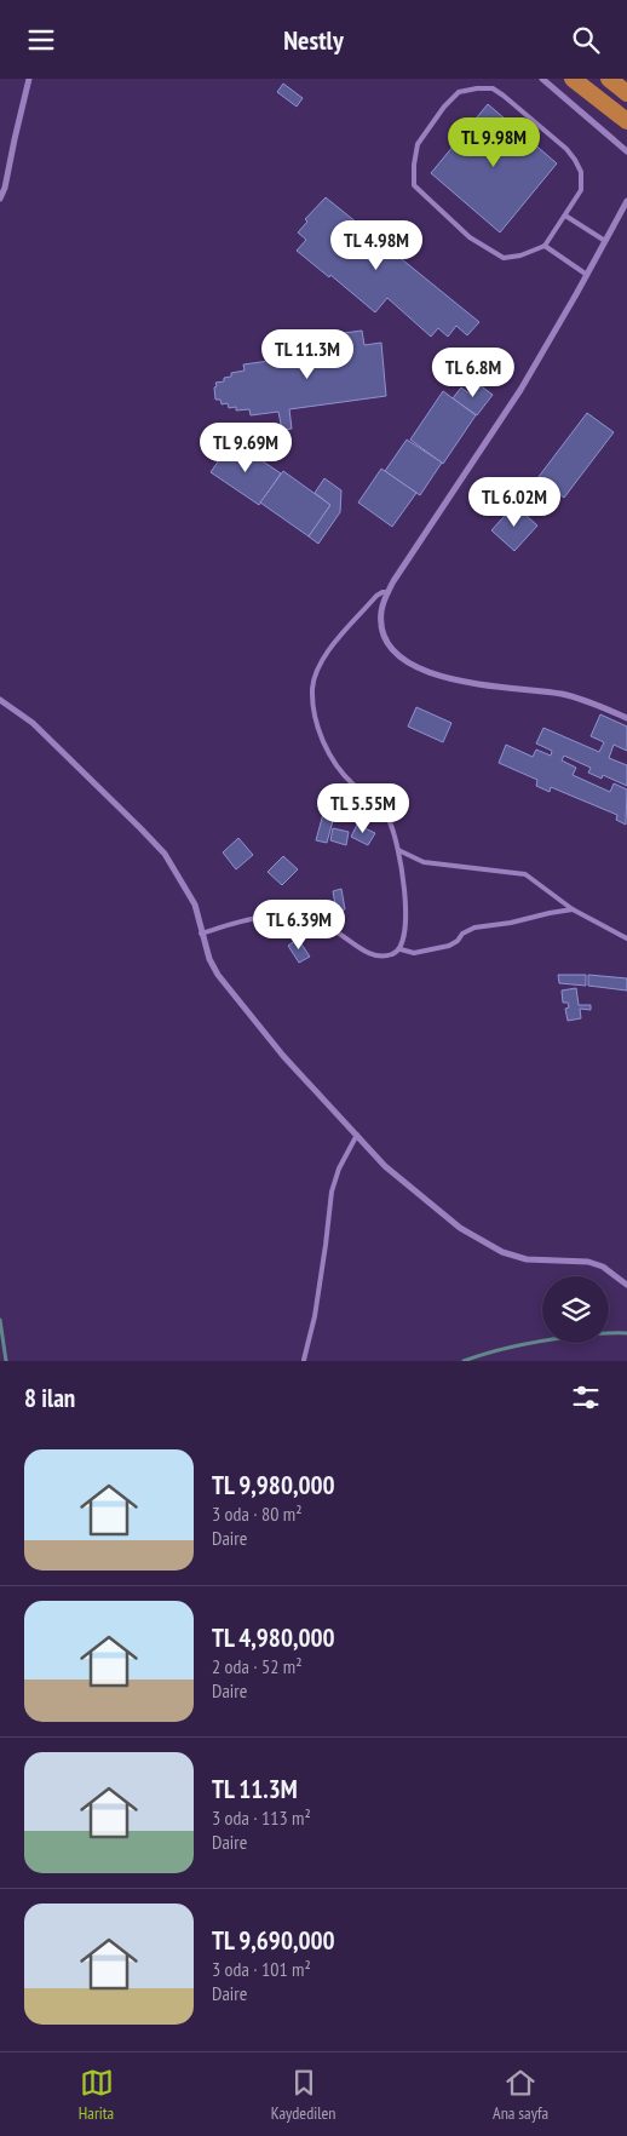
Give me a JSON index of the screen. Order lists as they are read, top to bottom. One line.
{"page":{"header":"Nestly","price":["TL 9.98M","TL 4.98M","TL 11.3M","TL 6.8M","TL 9.69M","TL 6.02M","TL 5.55M","TL 6.39M"],"heading":"8 ilan","list":[{"name":"TL 9,980,000","note":"3 oda · 80 m² · Daire"},{"name":"TL 4,980,000","note":"2 oda · 52 m² · Daire"},{"name":"TL 11.3M","note":"3 oda · 113 m² · Daire"},{"name":"TL 9,690,000","note":"3 oda · 101 m² · Daire"}],"tabs":["Harita","Kaydedilen","Ana sayfa"]}}
